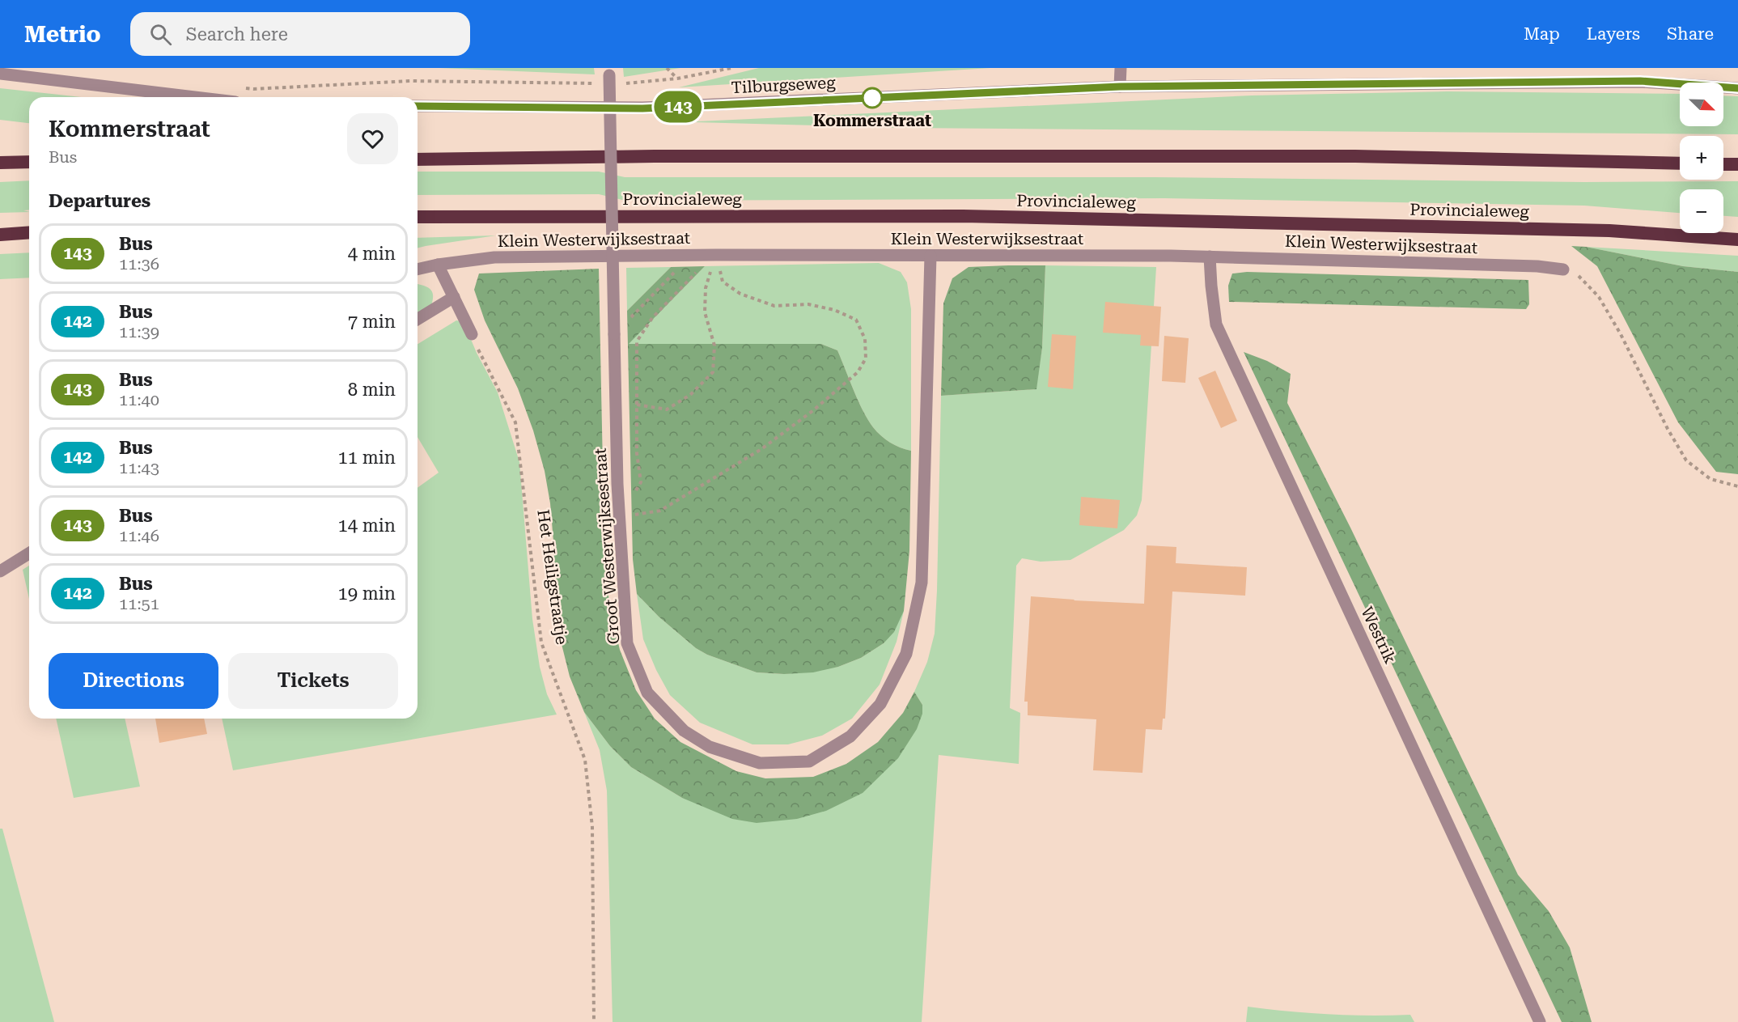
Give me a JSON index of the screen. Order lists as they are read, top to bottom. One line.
{"streets":{"highway":["Provincialeweg"],"street":["Tilburgseweg","Klein Westerwijksestraat","Groot Westerwijksestraat","Westrik"],"path":["Het Heiligstraatje"]},"crossings":[["Klein Westerwijksestraat","Groot Westerwijksestraat"],["Klein Westerwijksestraat","Westrik"]],"places":["Kommerstraat"],"lines":["bus line 143"],"north":"bottom right","page":{"header":"Metrio","search":"Search here","nav":["Map","Layers","Share"],"on_map":"143","map_buttons":["+","−"],"heading":[["Kommerstraat","Bus"],"Departures"],"list":[{"mark":"143","name":"Bus","note":"11:36","value":"4 min"},{"mark":"142","name":"Bus","note":"11:39","value":"7 min"},{"mark":"143","name":"Bus","note":"11:40","value":"8 min"},{"mark":"142","name":"Bus","note":"11:43","value":"11 min"},{"mark":"143","name":"Bus","note":"11:46","value":"14 min"},{"mark":"142","name":"Bus","note":"11:51","value":"19 min"}],"buttons":["Directions","Tickets"]}}
